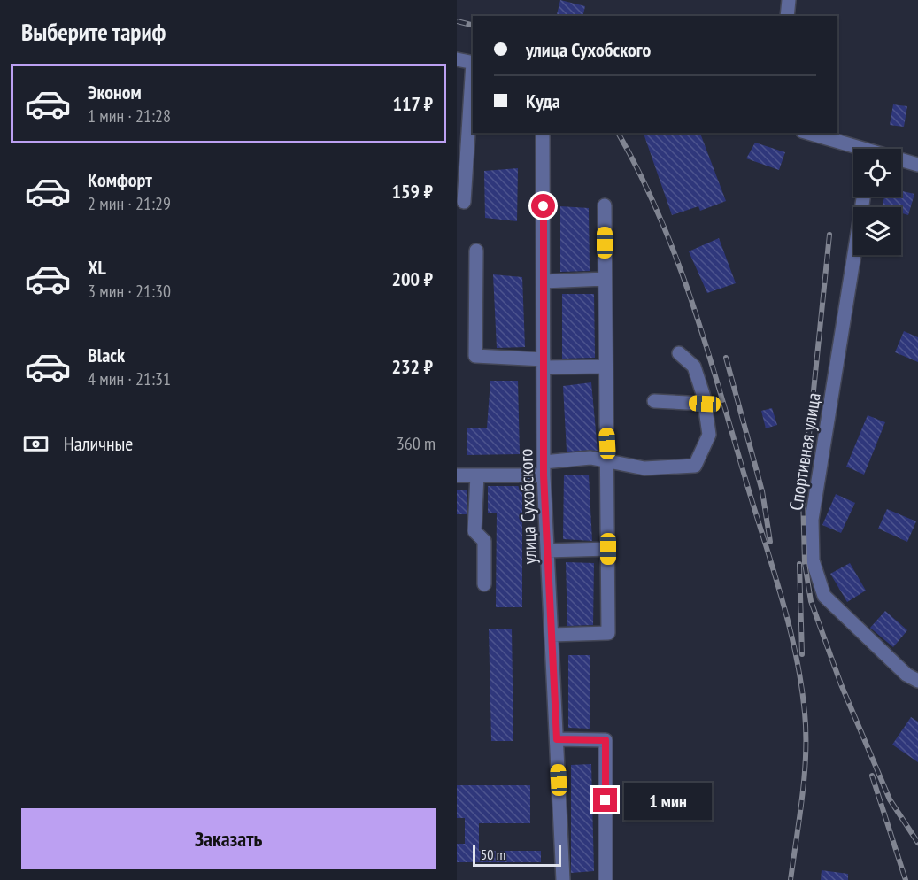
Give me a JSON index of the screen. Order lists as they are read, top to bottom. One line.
{"streets":{"street":["Спортивная улица","улица Сухобского"]},"scale_bar":"50 m","page":{"heading":"Выберите тариф","banner":["улица Сухобского","Куда"],"list":[{"name":"Эконом","note":"1 мин · 21:28","value":"117 ₽"},{"name":"Комфорт","note":"2 мин · 21:29","value":"159 ₽"},{"name":"XL","note":"3 мин · 21:30","value":"200 ₽"},{"name":"Black","note":"4 мин · 21:31","value":"232 ₽"}],"pay":["Наличные","360 m"],"bubble":"1 мин","buttons":"Заказать","scale":"50 m"}}
